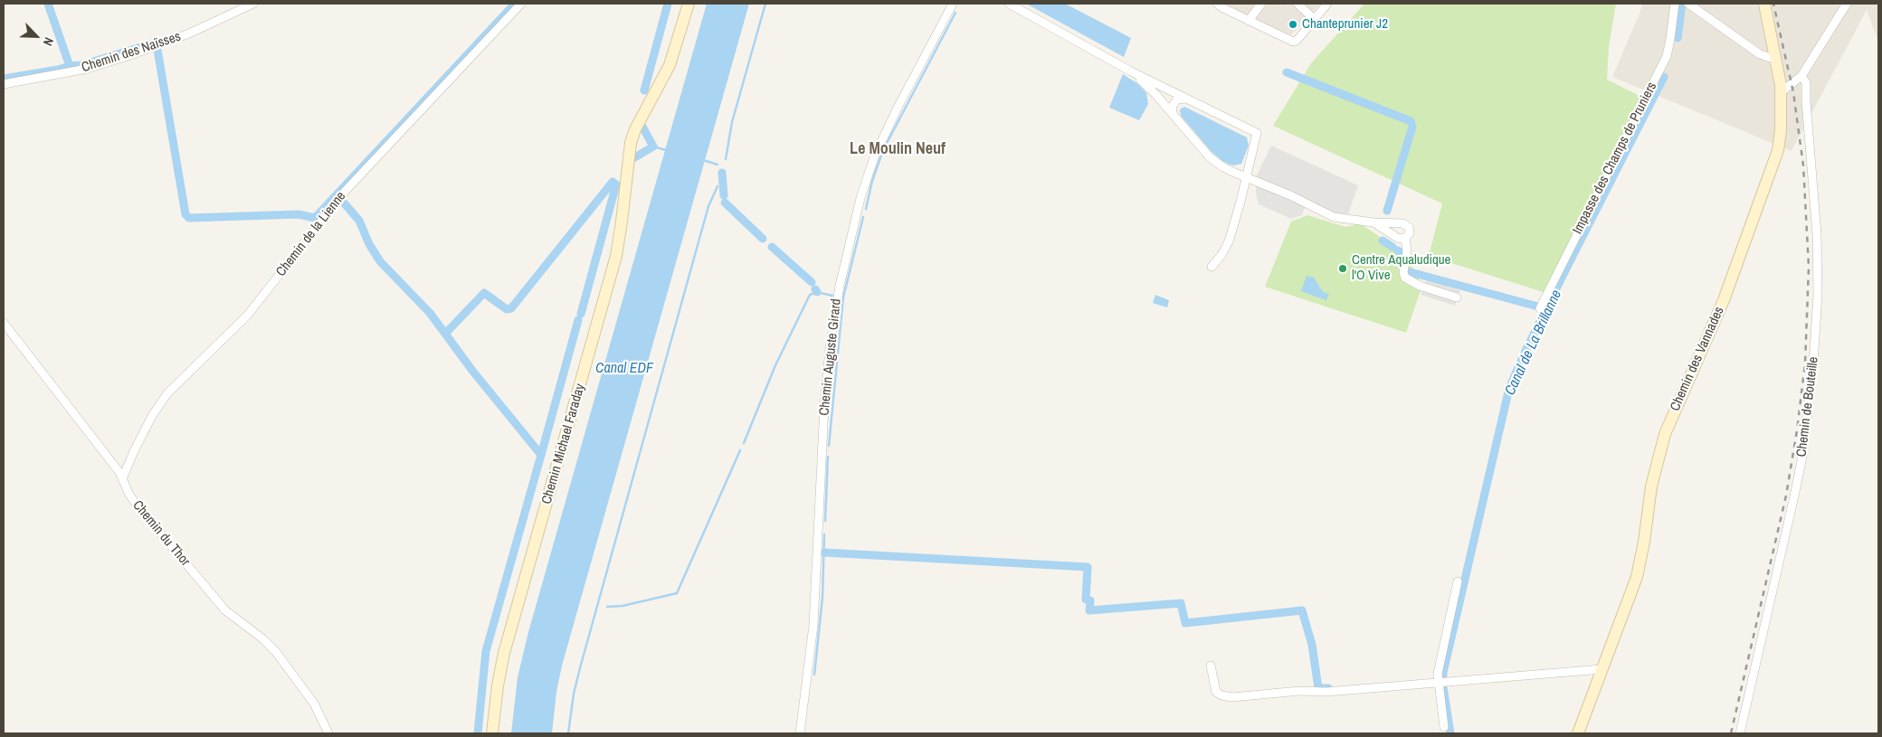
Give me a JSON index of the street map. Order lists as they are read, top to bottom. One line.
{"streets":{"street":["Chemin des Naïsses","Impasse des Champs de Pruniers","Chemin de la Lienne","Chemin Auguste Girard","Chemin des Vannades","Chemin de Bouteille","Chemin Michael Faraday","Chemin du Thor"]},"crossings":[["Chemin de la Lienne","Chemin du Thor"]],"districts":["Le Moulin Neuf"],"water":["Canal de La Brillanne","Canal EDF"],"places":["Chanteprunier J2","Centre Aqualudique l'O Vive"],"north":"bottom right"}
